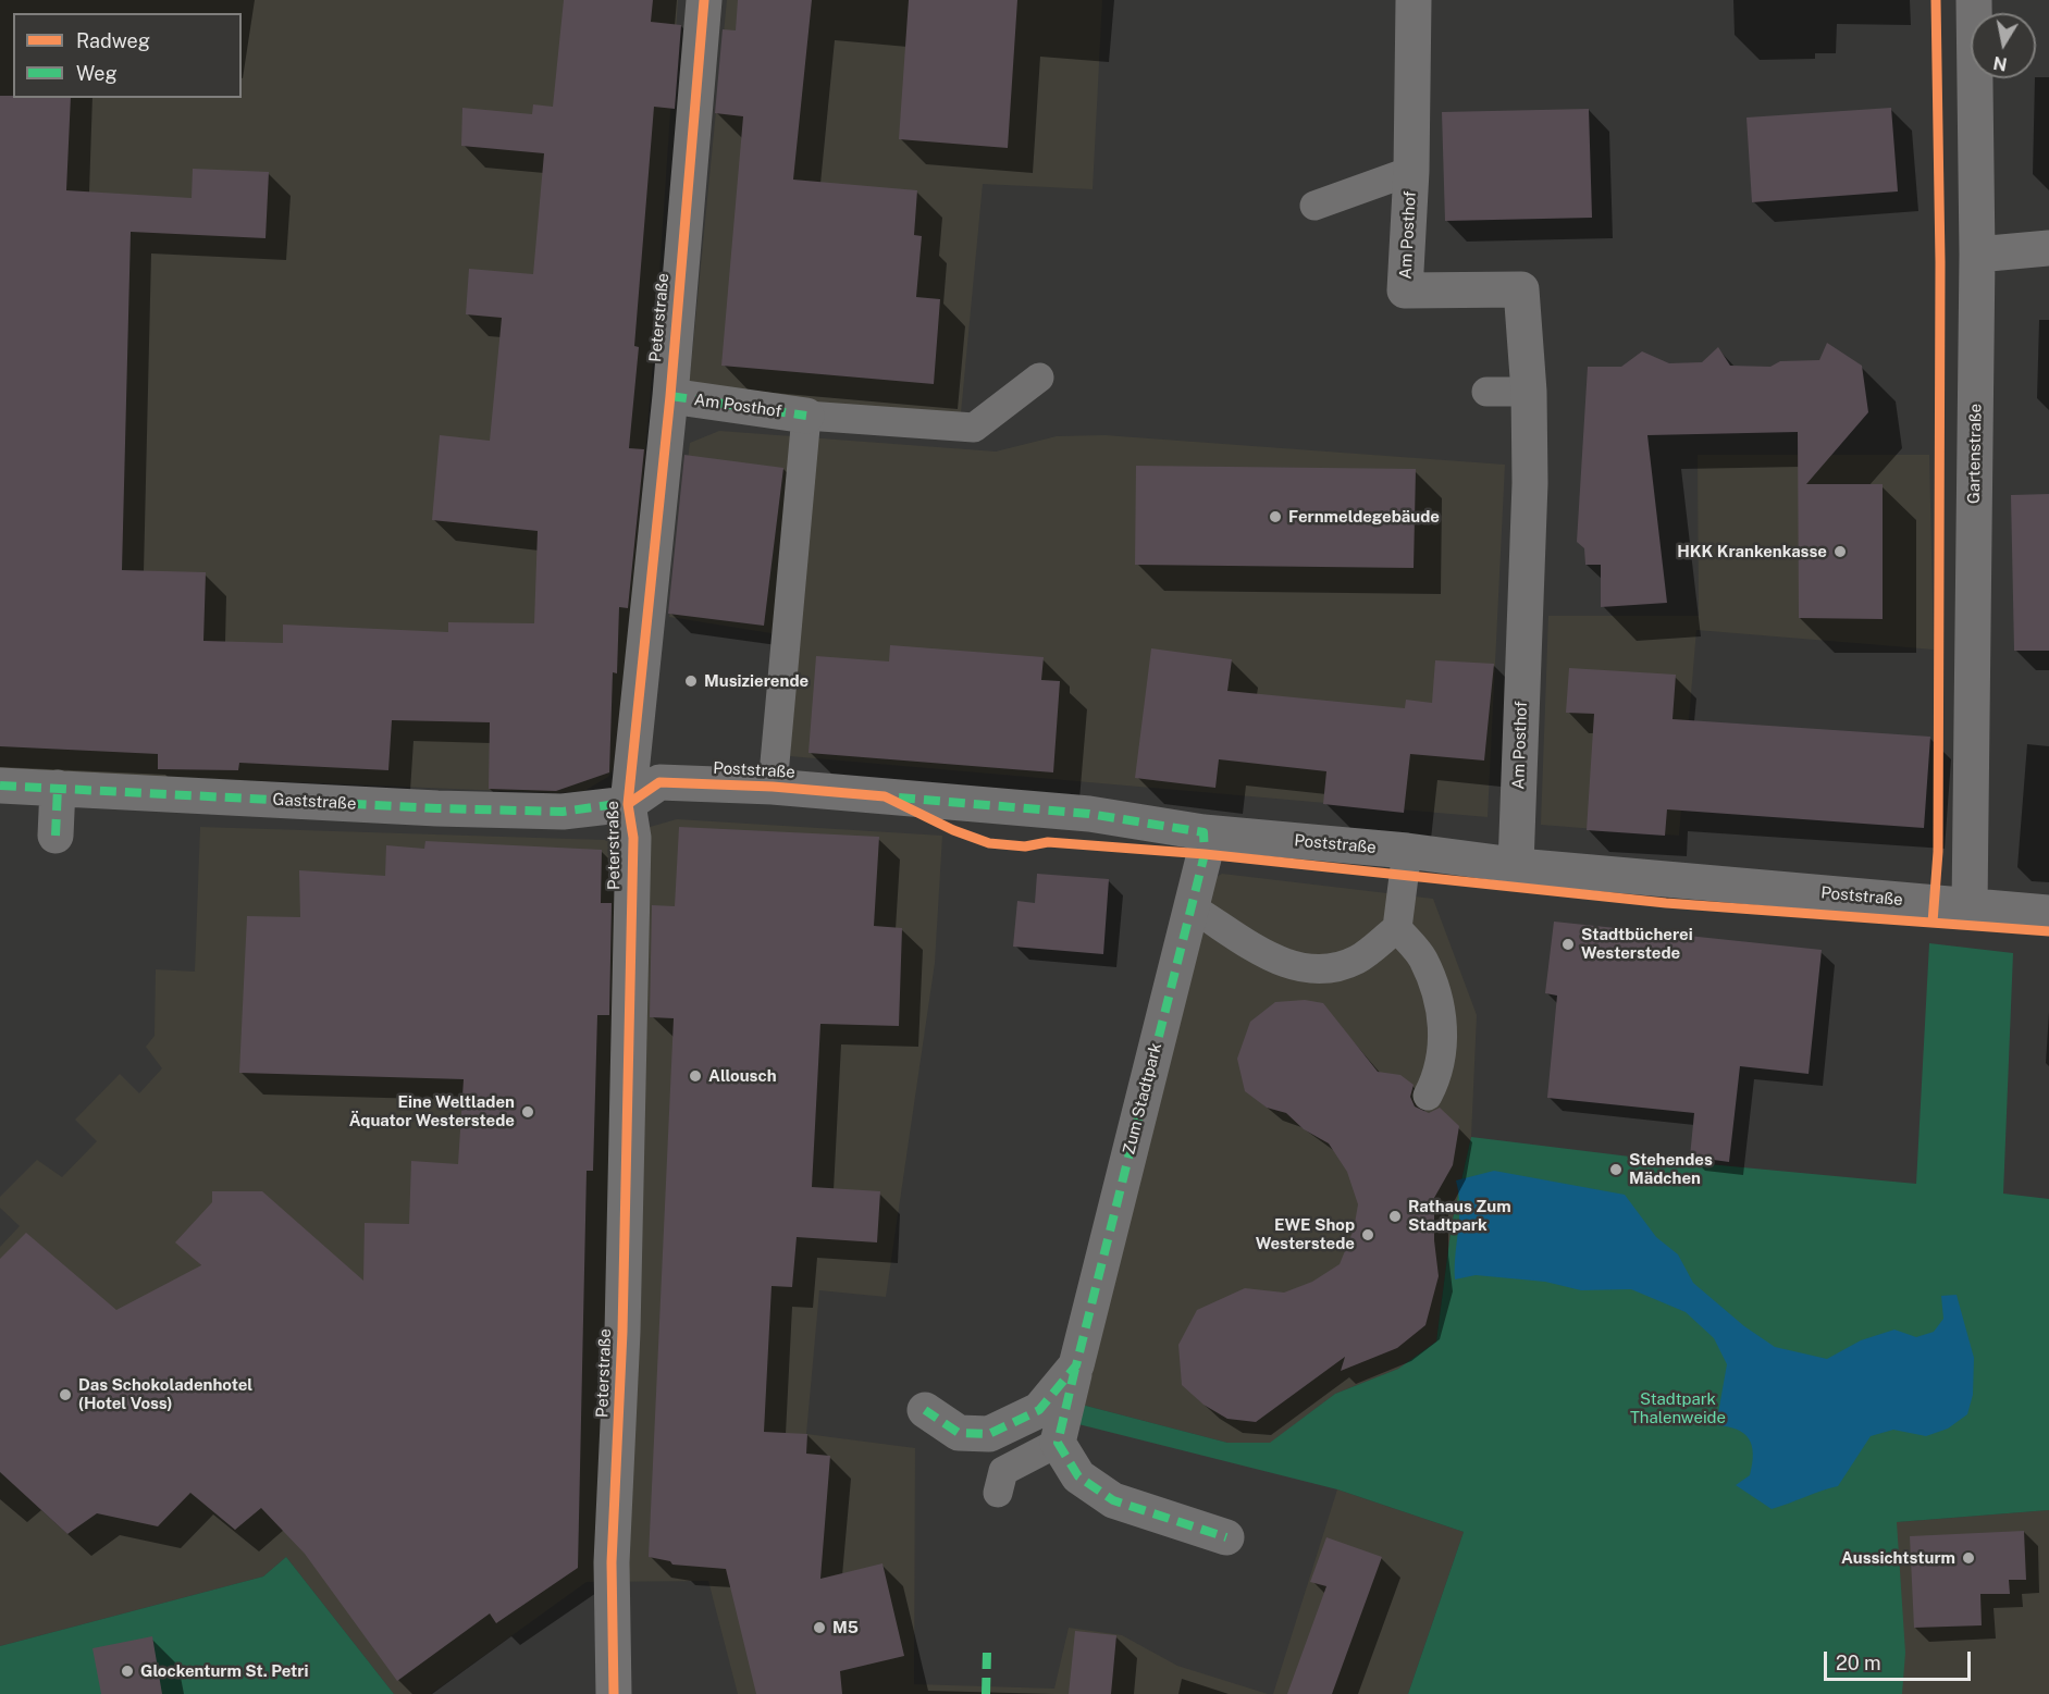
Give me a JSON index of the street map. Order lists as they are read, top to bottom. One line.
{"streets":{"street":["Am Posthof","Peterstraße","Gartenstraße","Poststraße","Gaststraße","Zum Stadtpark"]},"crossings":[["Am Posthof","Peterstraße"],["Am Posthof","Poststraße"],["Peterstraße","Poststraße"],["Peterstraße","Gaststraße"],["Gartenstraße","Poststraße"],["Poststraße","Gaststraße"],["Poststraße","Zum Stadtpark"]],"parks":["Stadtpark Thalenweide"],"places":["Fernmeldegebäude","HKK Krankenkasse","Musizierende","Stadtbücherei Westerstede","Allousch","Eine Weltladen Äquator Westerstede","Stehendes Mädchen","Rathaus Zum Stadtpark","EWE Shop Westerstede","Das Schokoladenhotel (Hotel Voss)","Aussichtsturm","M5","Glockenturm St. Petri"],"legend":["Radweg","Weg"],"scale_bar":"20 m","north":"bottom"}
